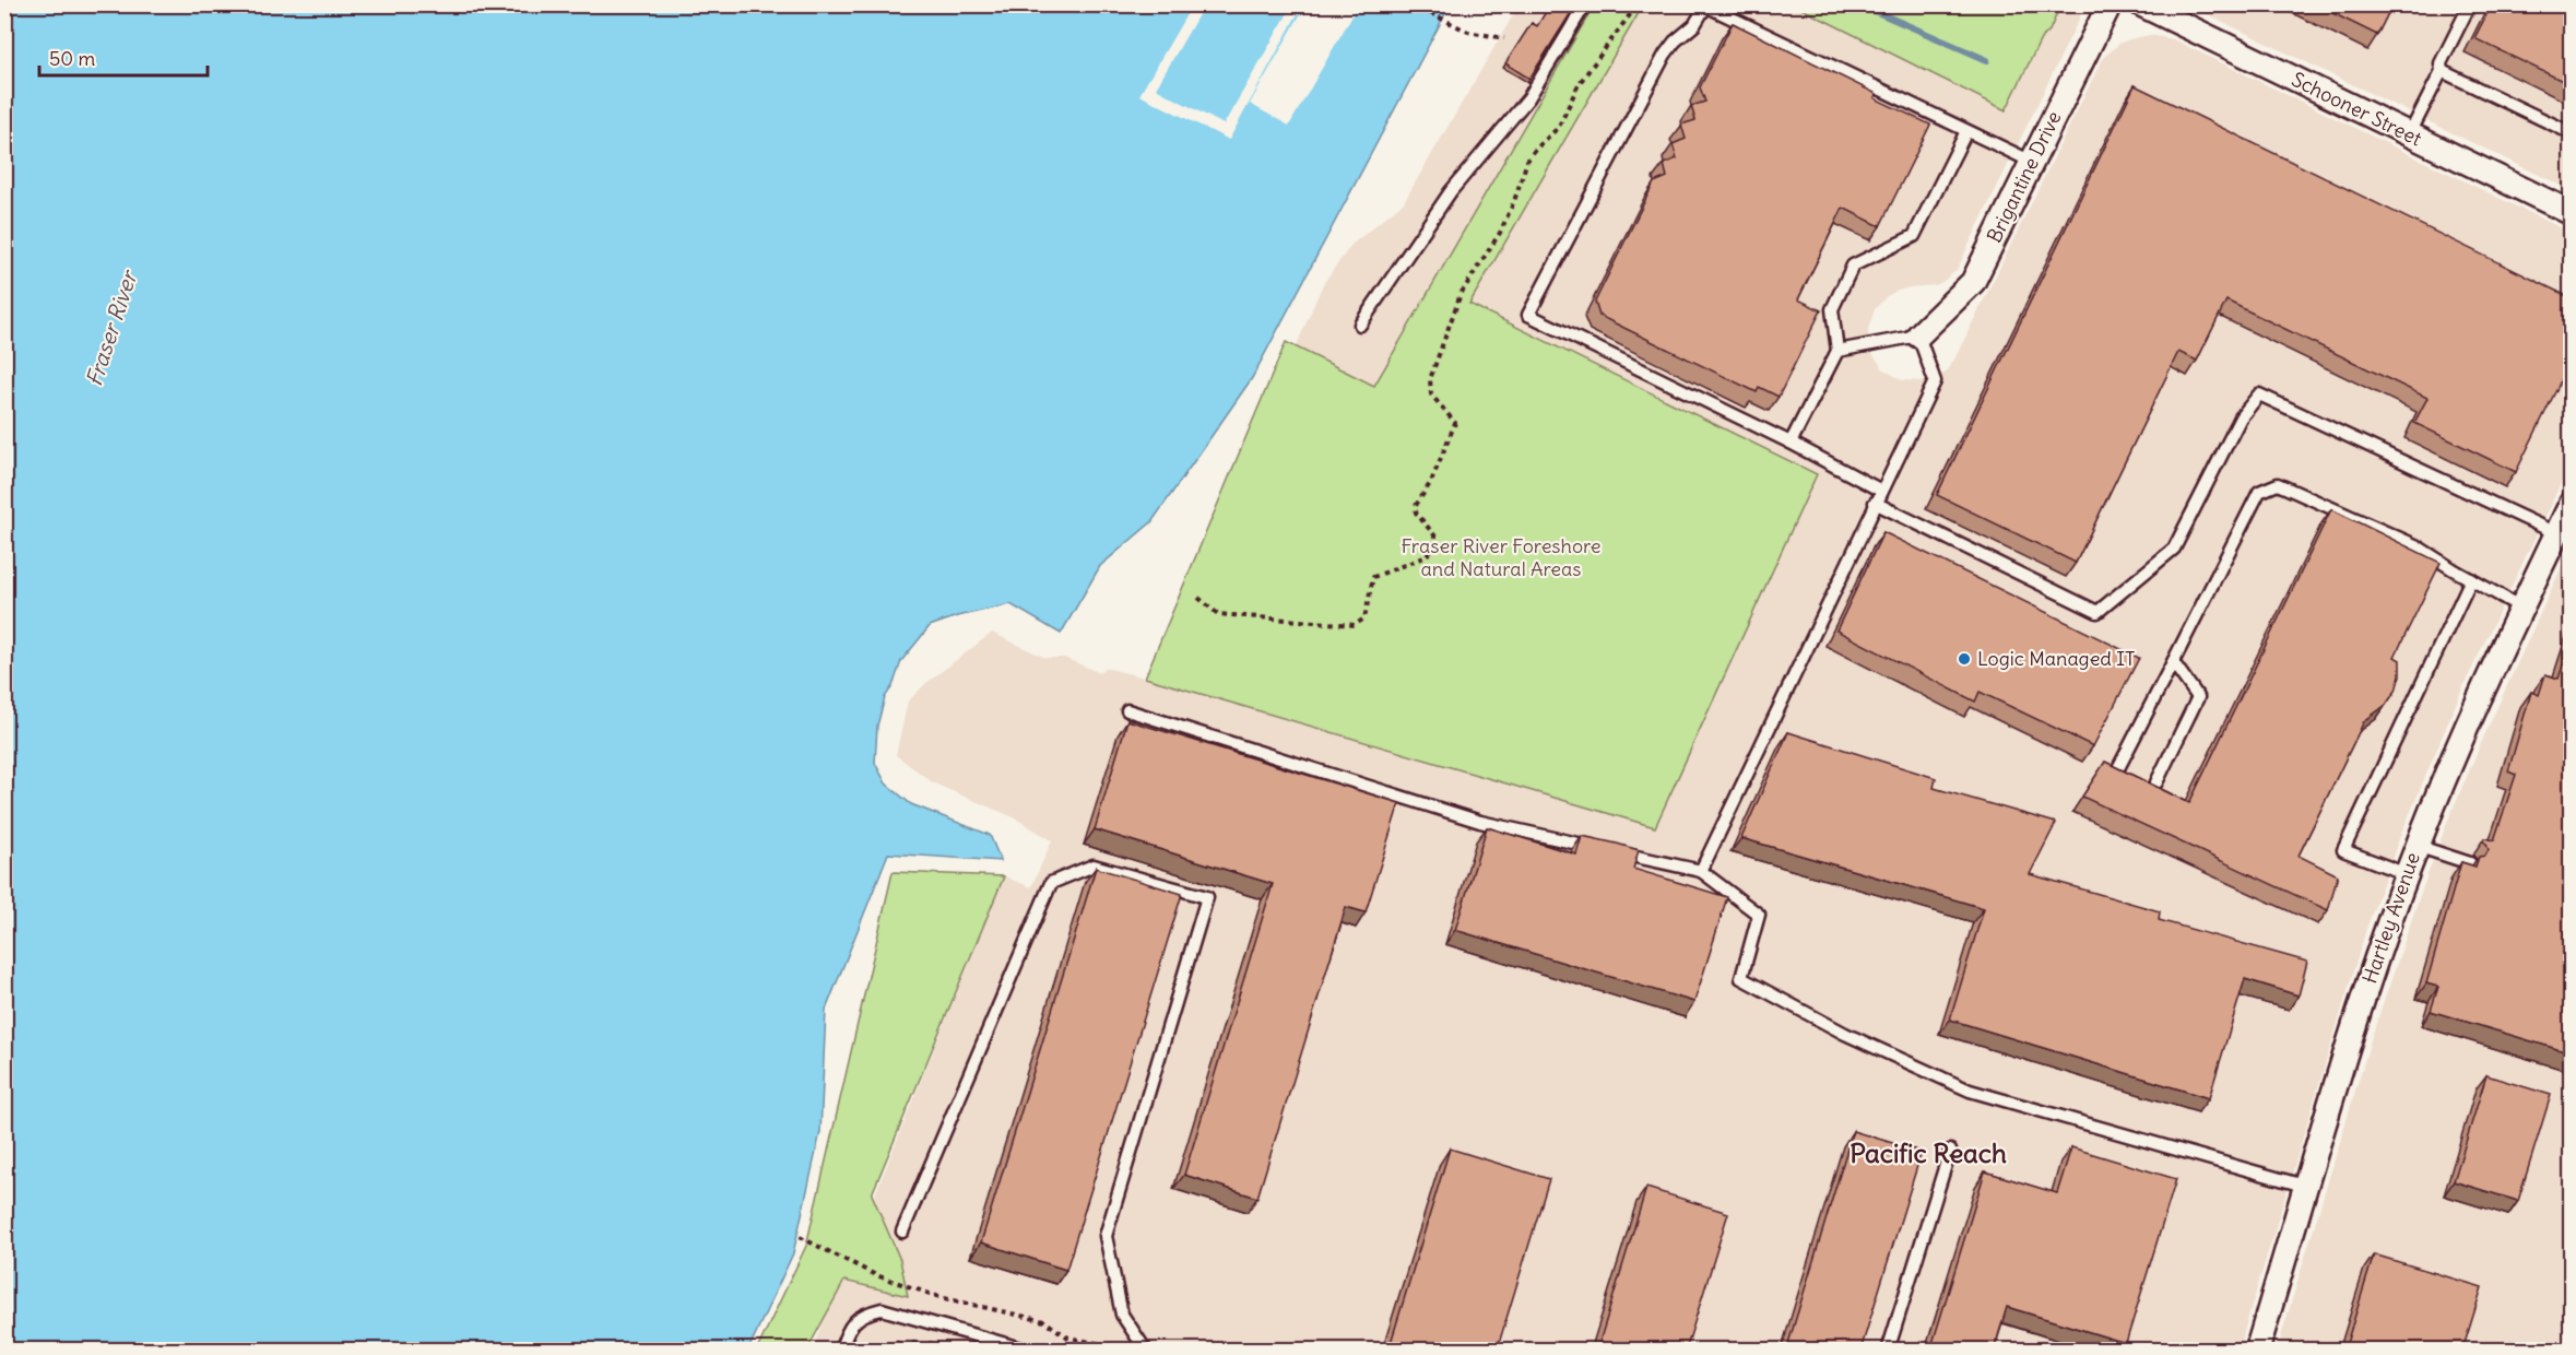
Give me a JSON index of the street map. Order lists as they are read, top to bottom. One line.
{"streets":{"street":["Schooner Street","Brigantine Drive","Hartley Avenue"]},"districts":["Pacific Reach"],"water":["Fraser River"],"parks":["Fraser River Foreshore and Natural Areas"],"places":["Logic Managed IT"],"scale_bar":"50 m"}
